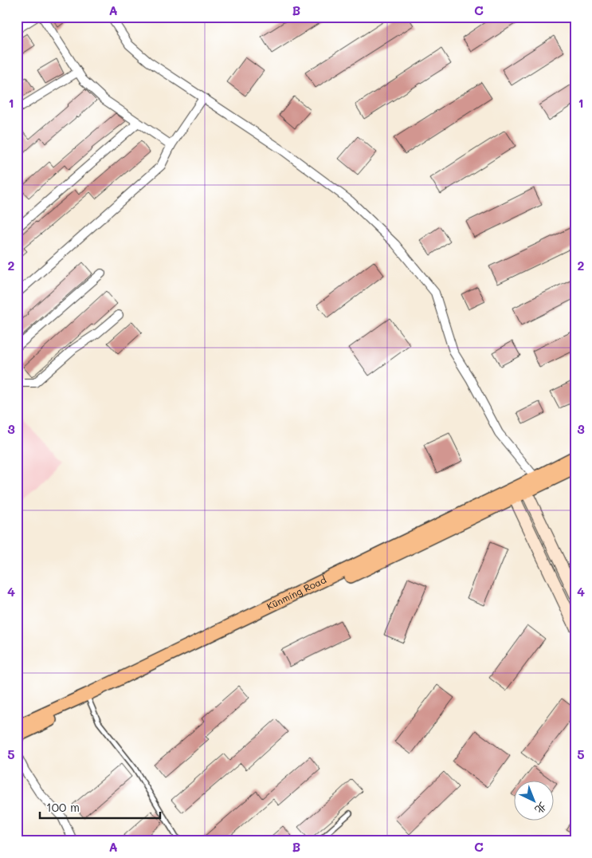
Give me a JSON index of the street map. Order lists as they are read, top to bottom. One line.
{"streets":{"main road":["Kūnmíng Road"]},"scale_bar":"100 m","north":"bottom right","grid":{"columns":["A","B","C"],"rows":["1","2","3","4","5"]}}
